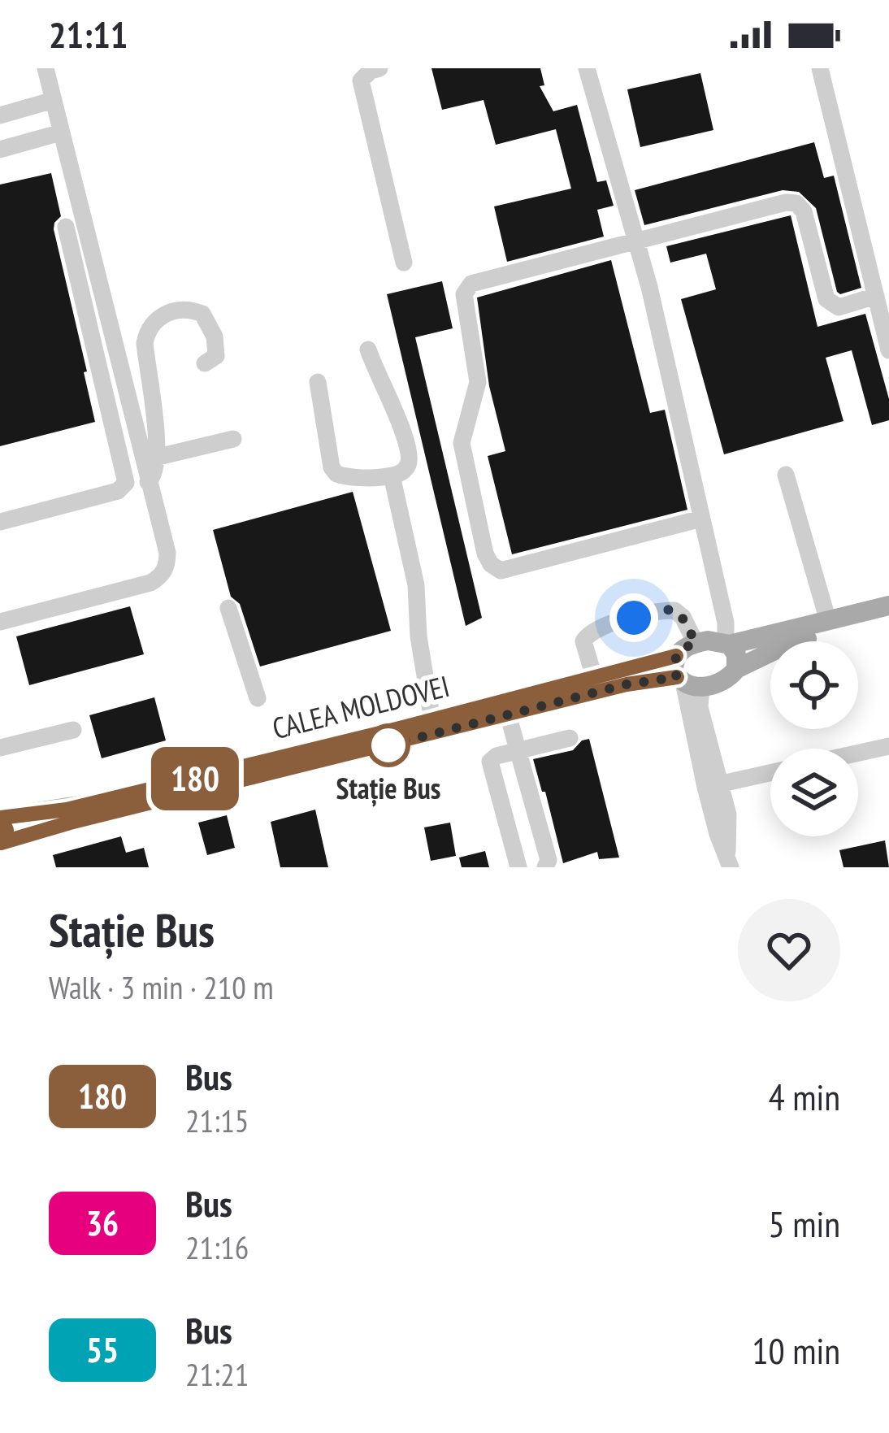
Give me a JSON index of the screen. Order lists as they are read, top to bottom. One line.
{"streets":{"main road":["CALEA MOLDOVEI"]},"places":["Stație Bus"],"lines":["bus line 180"],"page":{"status":"21:11","on_map":"180","heading":["Stație Bus","Walk · 3 min · 210 m"],"list":[{"mark":"180","name":"Bus","note":"21:15","value":"4 min"},{"mark":"36","name":"Bus","note":"21:16","value":"5 min"},{"mark":"55","name":"Bus","note":"21:21","value":"10 min"}]}}
